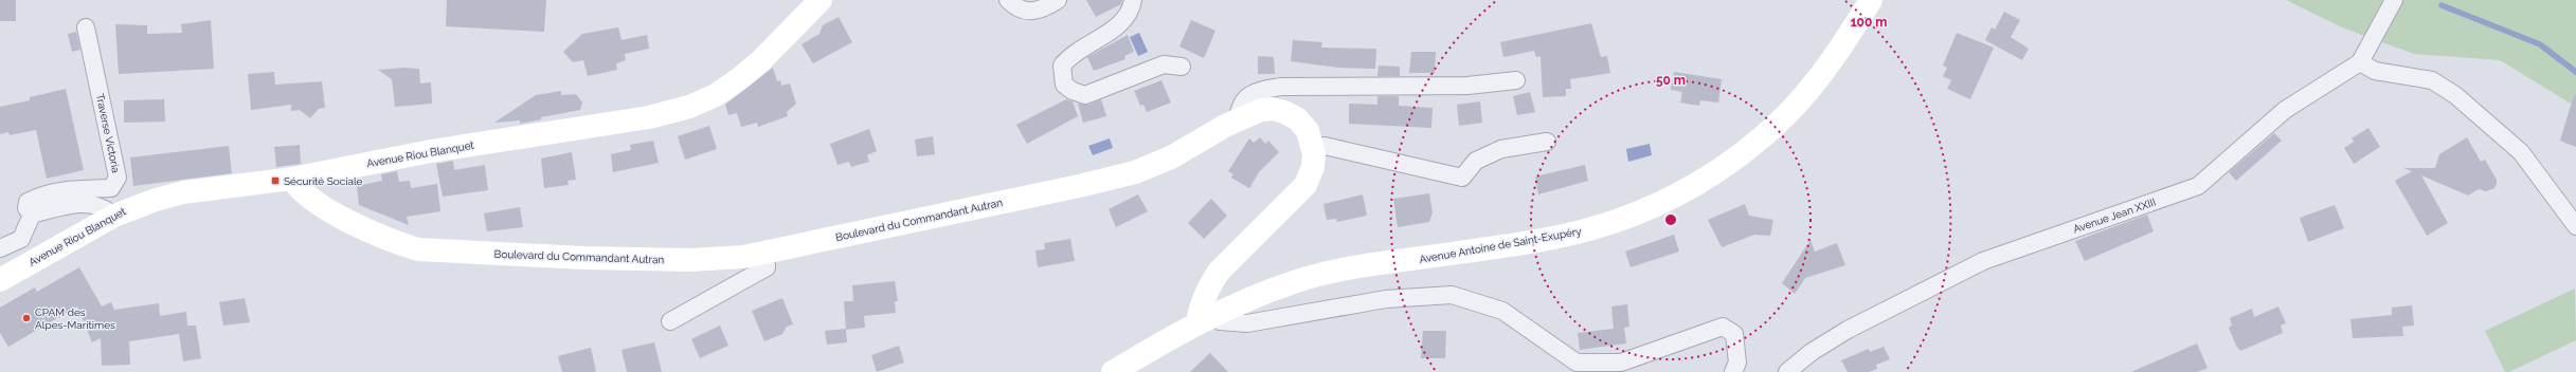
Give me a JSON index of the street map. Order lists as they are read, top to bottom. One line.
{"streets":{"street":["Traverse Victoria","Avenue Riou Blanquet","Avenue Jean XXIII","Boulevard du Commandant Autran","Avenue Antoine de Saint-Exupéry"]},"crossings":[["Avenue Riou Blanquet","Boulevard du Commandant Autran"],["Boulevard du Commandant Autran","Avenue Antoine de Saint-Exupéry"]],"places":{"transit":["Sécurité Sociale"],"other":["CPAM des Alpes-Maritimes"]},"rings":["100 m","50 m"]}
